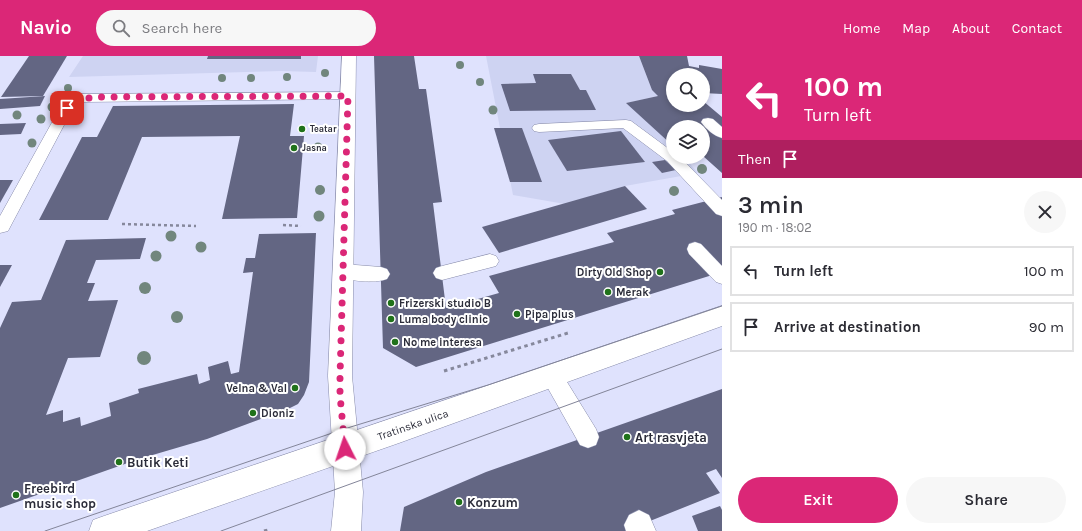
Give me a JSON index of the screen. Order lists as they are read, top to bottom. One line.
{"streets":{"street":["Tratinska ulica"]},"places":["Teatar","Jasna","Dirty Old Shop","Merak","Frizerski studio B","Pipa plus","Luma body clinic","No me interesa","Velna & Val","Dioniz","Art rasvjeta","Butik Keti","Freebird music shop","Konzum"],"page":{"header":"Navio","search":"Search here","nav":["Home","Map","About","Contact"],"turn":["100 m","Turn left"],"then":"Then","heading":["3 min","190 m · 18:02"],"list":[{"name":"Turn left","value":"100 m"},{"name":"Arrive at destination","value":"90 m"}],"buttons":["Exit","Share"]}}
